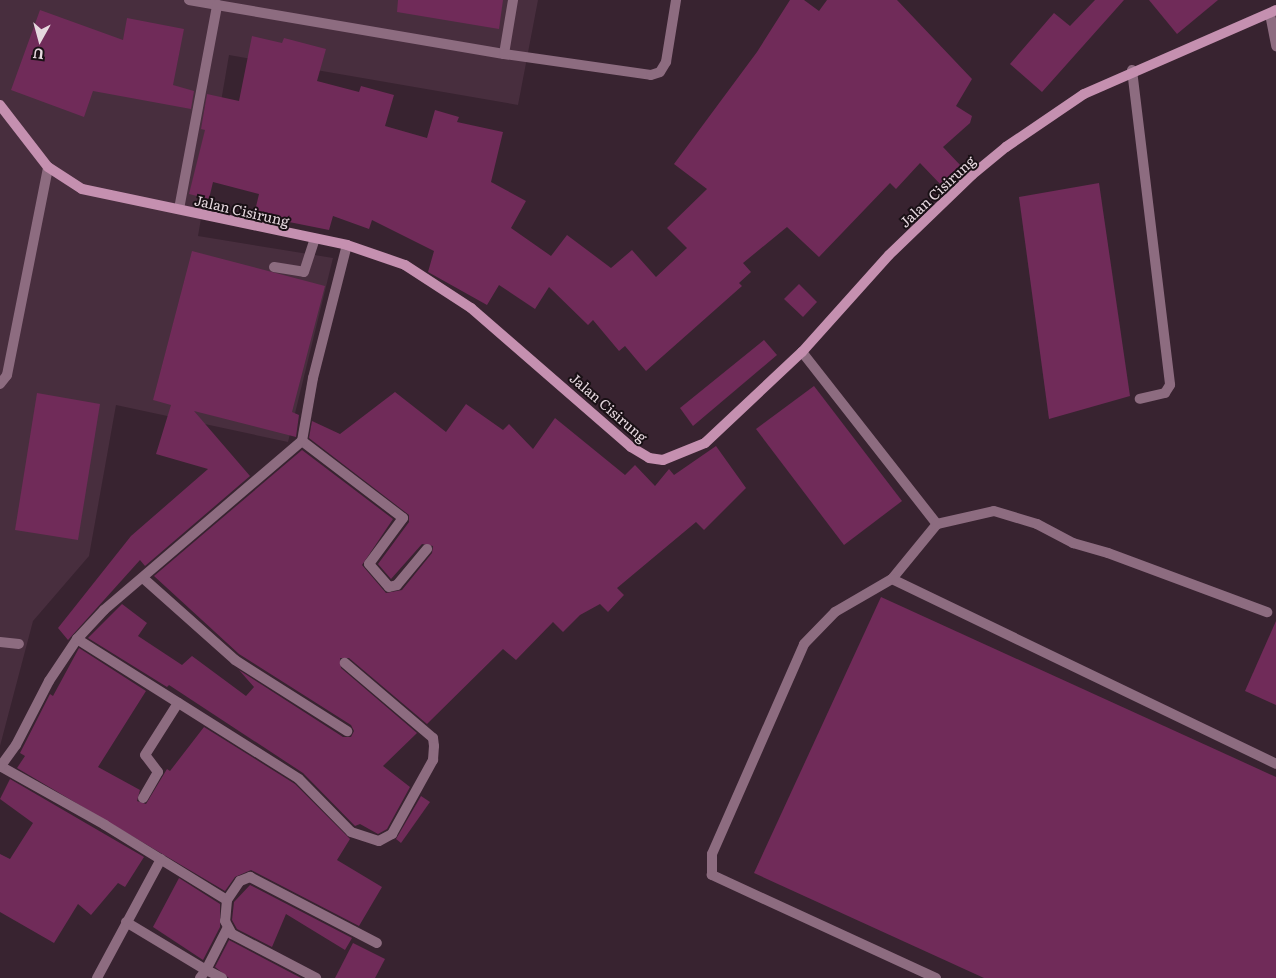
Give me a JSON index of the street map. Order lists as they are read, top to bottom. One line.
{"streets":{"main road":["Jalan Cisirung"]},"north":"bottom"}
